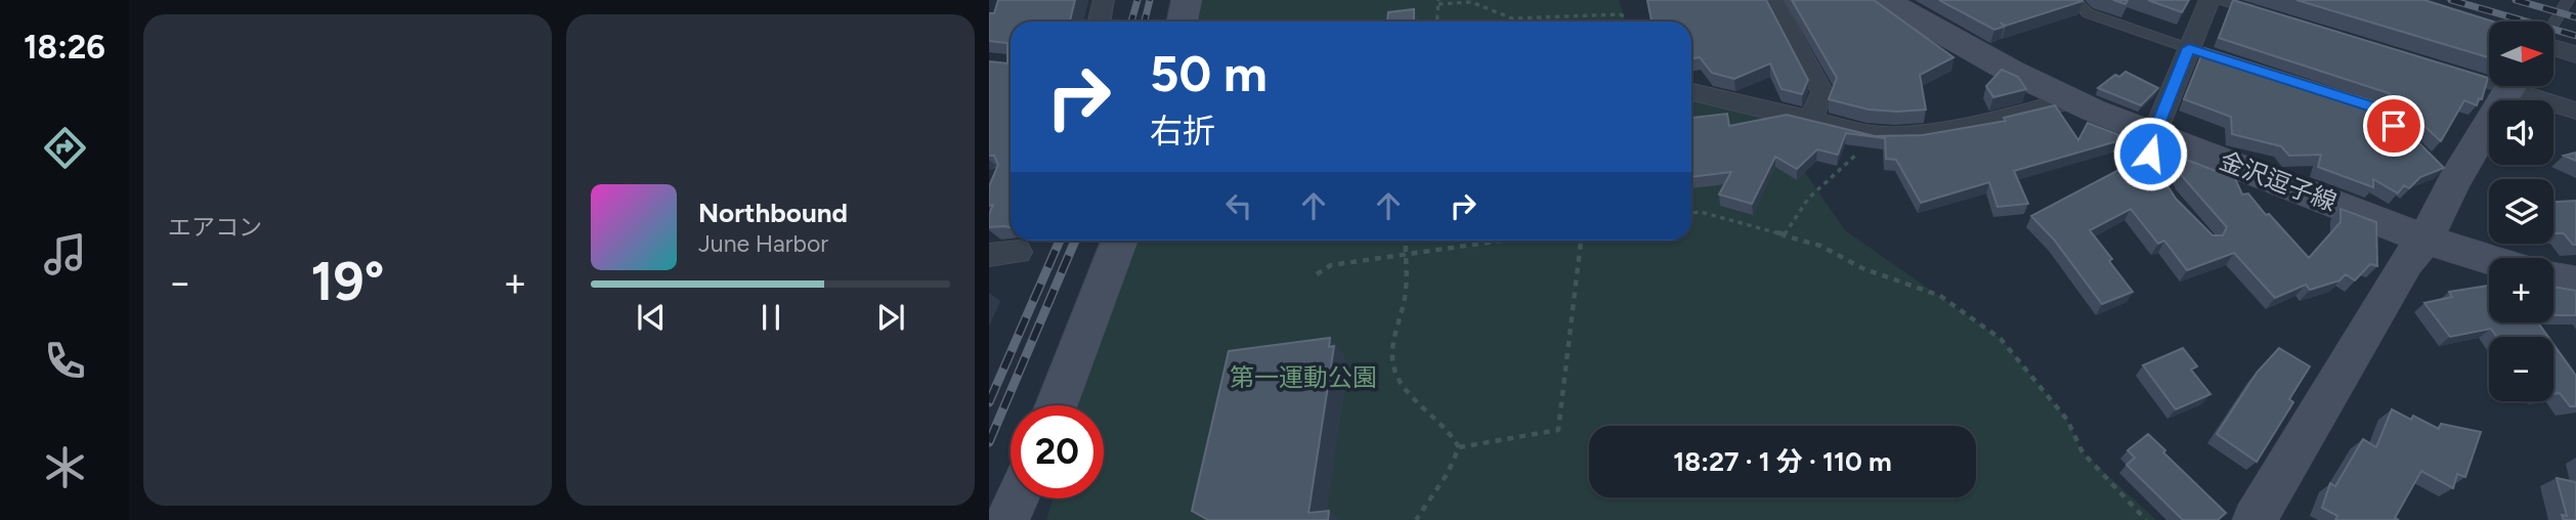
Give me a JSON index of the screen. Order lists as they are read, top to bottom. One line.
{"streets":{"street":["金沢逗子線"]},"parks":["第一運動公園"],"north":"right","page":{"tabs":"18:26","tile":"エアコン","map_buttons":["+","−"],"turn":["50 m","右折"],"song":["Northbound","June Harbor"],"heat":["−","19°","+"],"limit":"20","trip":"18:27 · 1 分 · 110 m"}}
